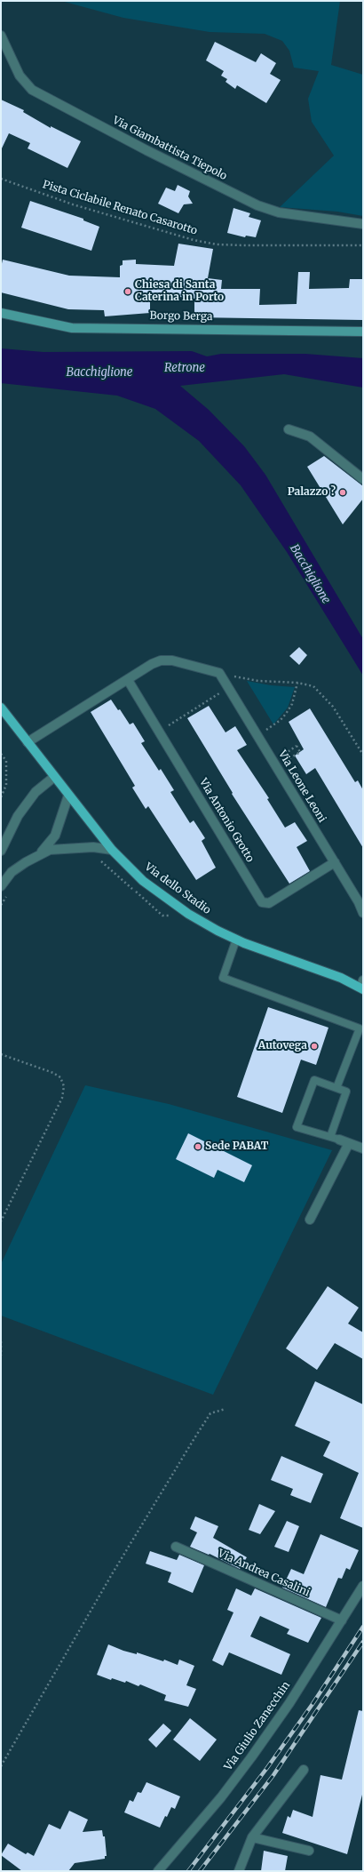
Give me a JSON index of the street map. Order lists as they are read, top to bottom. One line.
{"streets":{"main road":["Borgo Berga","Via dello Stadio"],"street":["Via Giambattista Tiepolo","Via Leone Leoni","Via Antonio Grotto","Via Andrea Casalini","Via Giulio Zanecchin"],"path":["Pista Ciclabile Renato Casarotto"]},"crossings":[["Via Leone Leoni","Via Antonio Grotto"],["Via Andrea Casalini","Via Giulio Zanecchin"]],"water":["Retrone","Bacchiglione"],"places":["Chiesa di Santa Caterina in Porto","Palazzo ?","Autovega","Sede PABAT"]}
